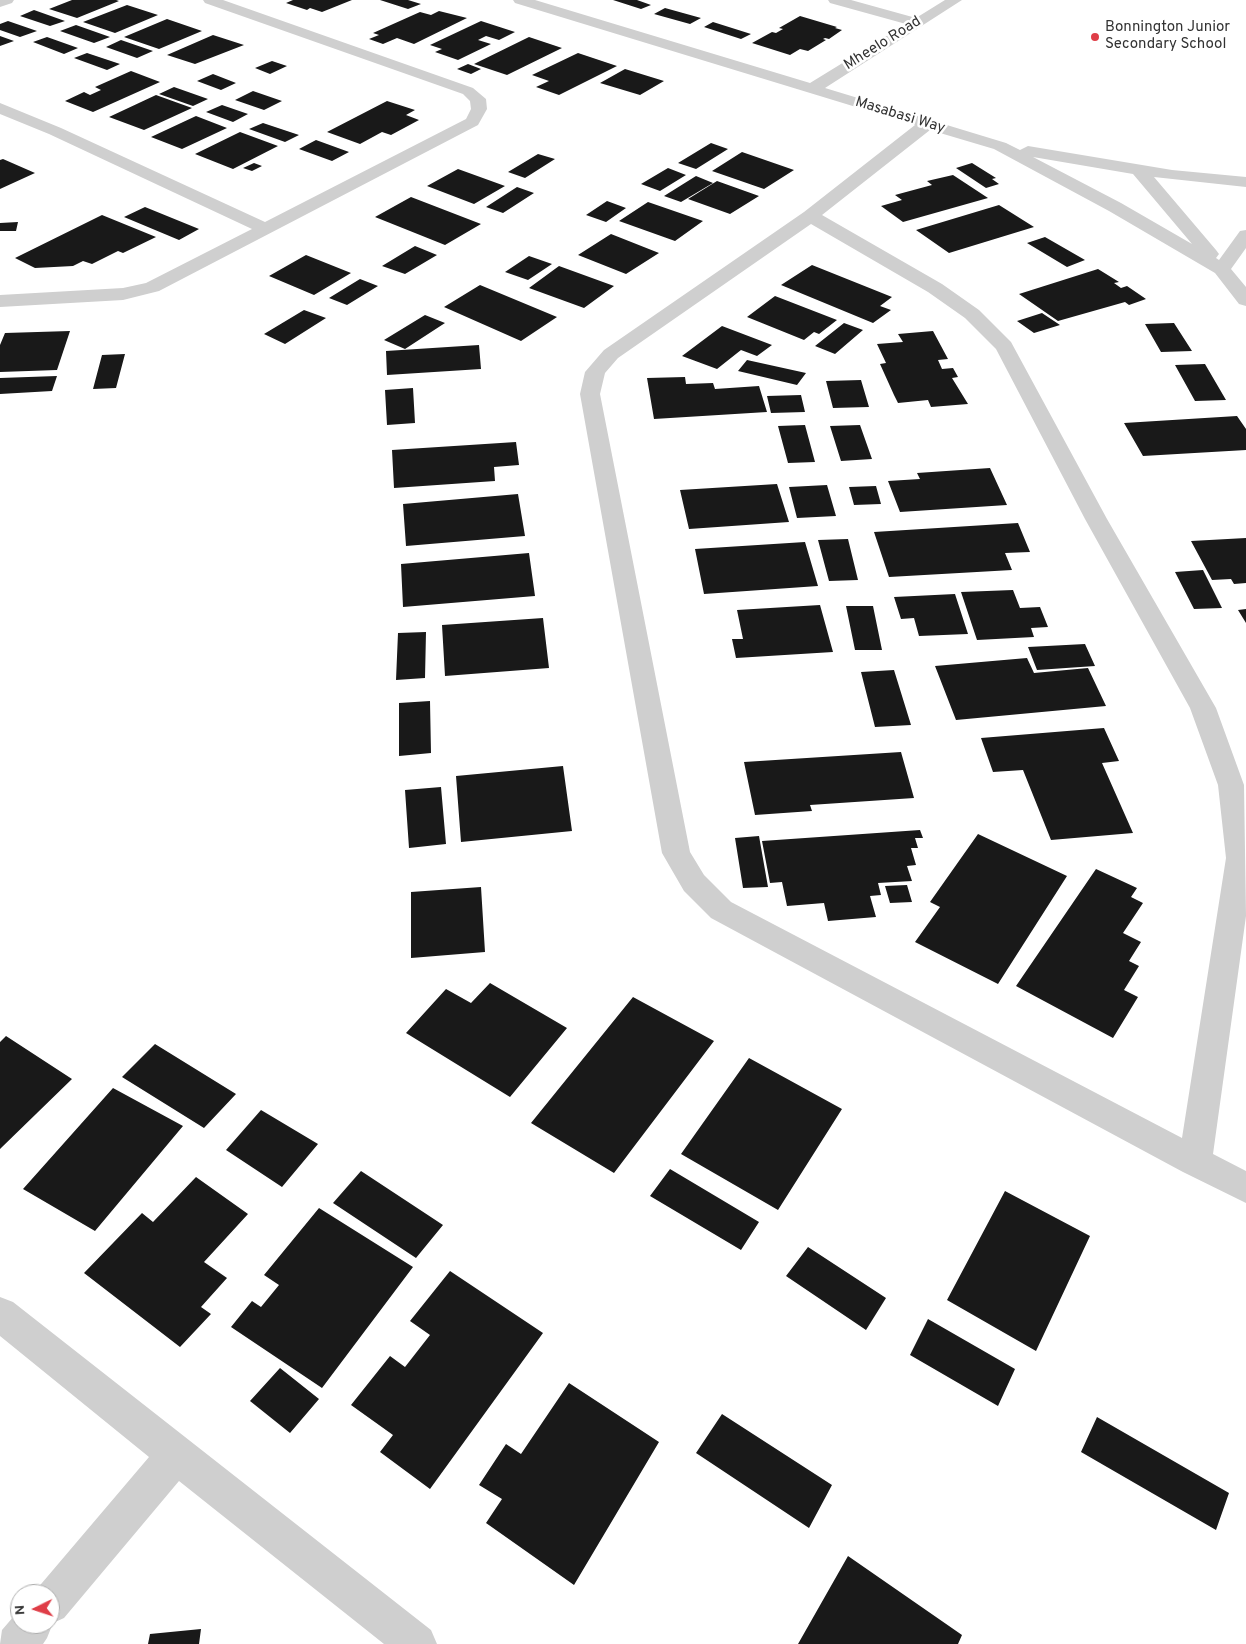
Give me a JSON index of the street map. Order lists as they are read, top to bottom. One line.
{"streets":{"street":["Mheelo Road","Masabasi Way"]},"crossings":[["Mheelo Road","Masabasi Way"]],"places":["Bonnington Junior Secondary School"],"north":"left"}
